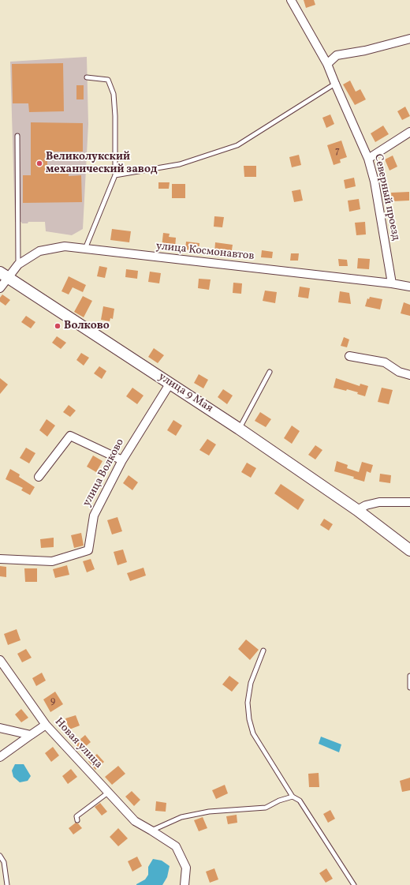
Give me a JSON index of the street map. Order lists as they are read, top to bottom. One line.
{"streets":{"main road":["улица 9 Мая"],"street":["Северный проезд","улица Космонавтов","улица Волково","Новая улица"]},"crossings":[["Северный проезд","улица Космонавтов"],["улица Космонавтов","улица 9 Мая"],["улица 9 Мая","улица Волково"]],"places":["Великолукский механический завод","Волково"],"house_numbers":["7","9"]}
